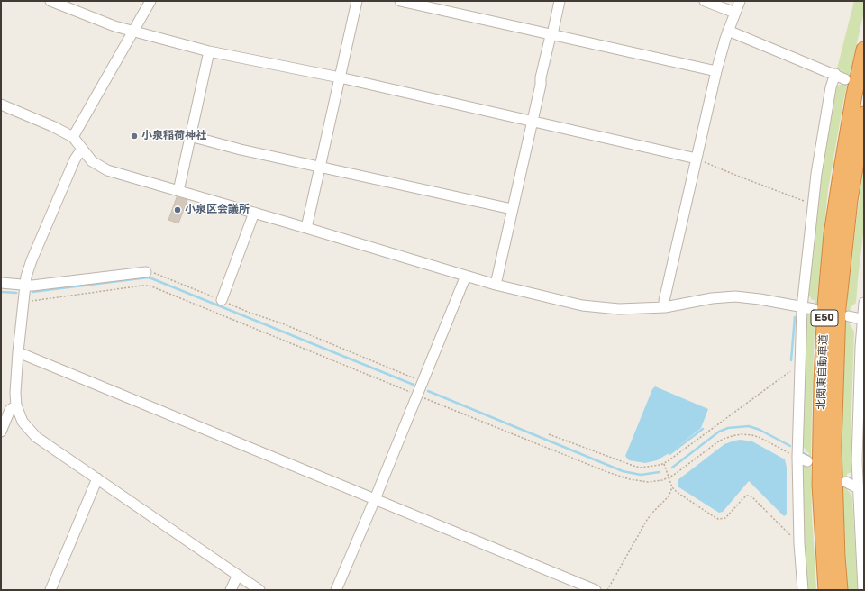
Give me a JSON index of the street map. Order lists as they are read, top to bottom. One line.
{"streets":{"highway":["E50","北関東自動車道"]},"places":["小泉稲荷神社","小泉区会議所"]}
